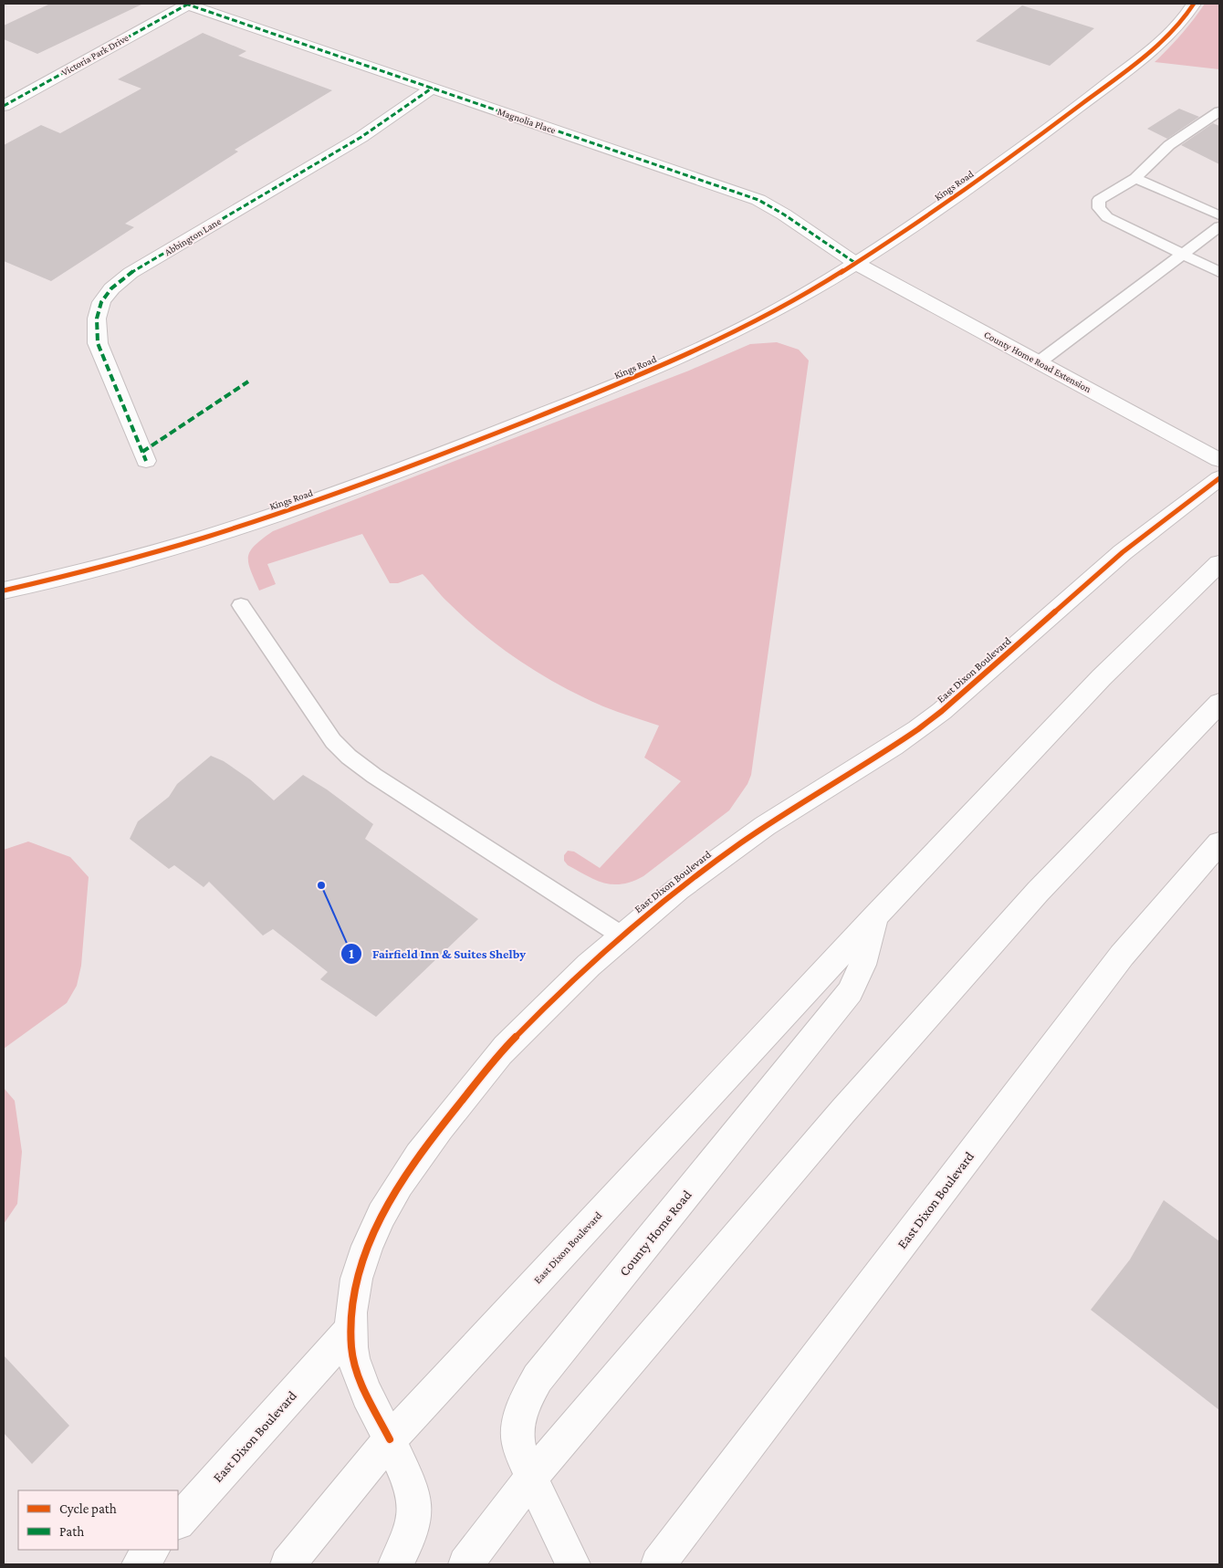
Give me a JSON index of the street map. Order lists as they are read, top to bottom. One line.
{"streets":{"main road":["Victoria Park Drive","Magnolia Place","Kings Road","Abbington Lane","County Home Road Extension","East Dixon Boulevard","County Home Road"]},"crossings":[["Victoria Park Drive","Magnolia Place"],["Magnolia Place","Kings Road"],["Magnolia Place","Abbington Lane"],["Magnolia Place","County Home Road Extension"],["Kings Road","County Home Road Extension"],["East Dixon Boulevard","County Home Road"]],"places":["Fairfield Inn & Suites Shelby"],"legend":["Cycle path","Path"]}
